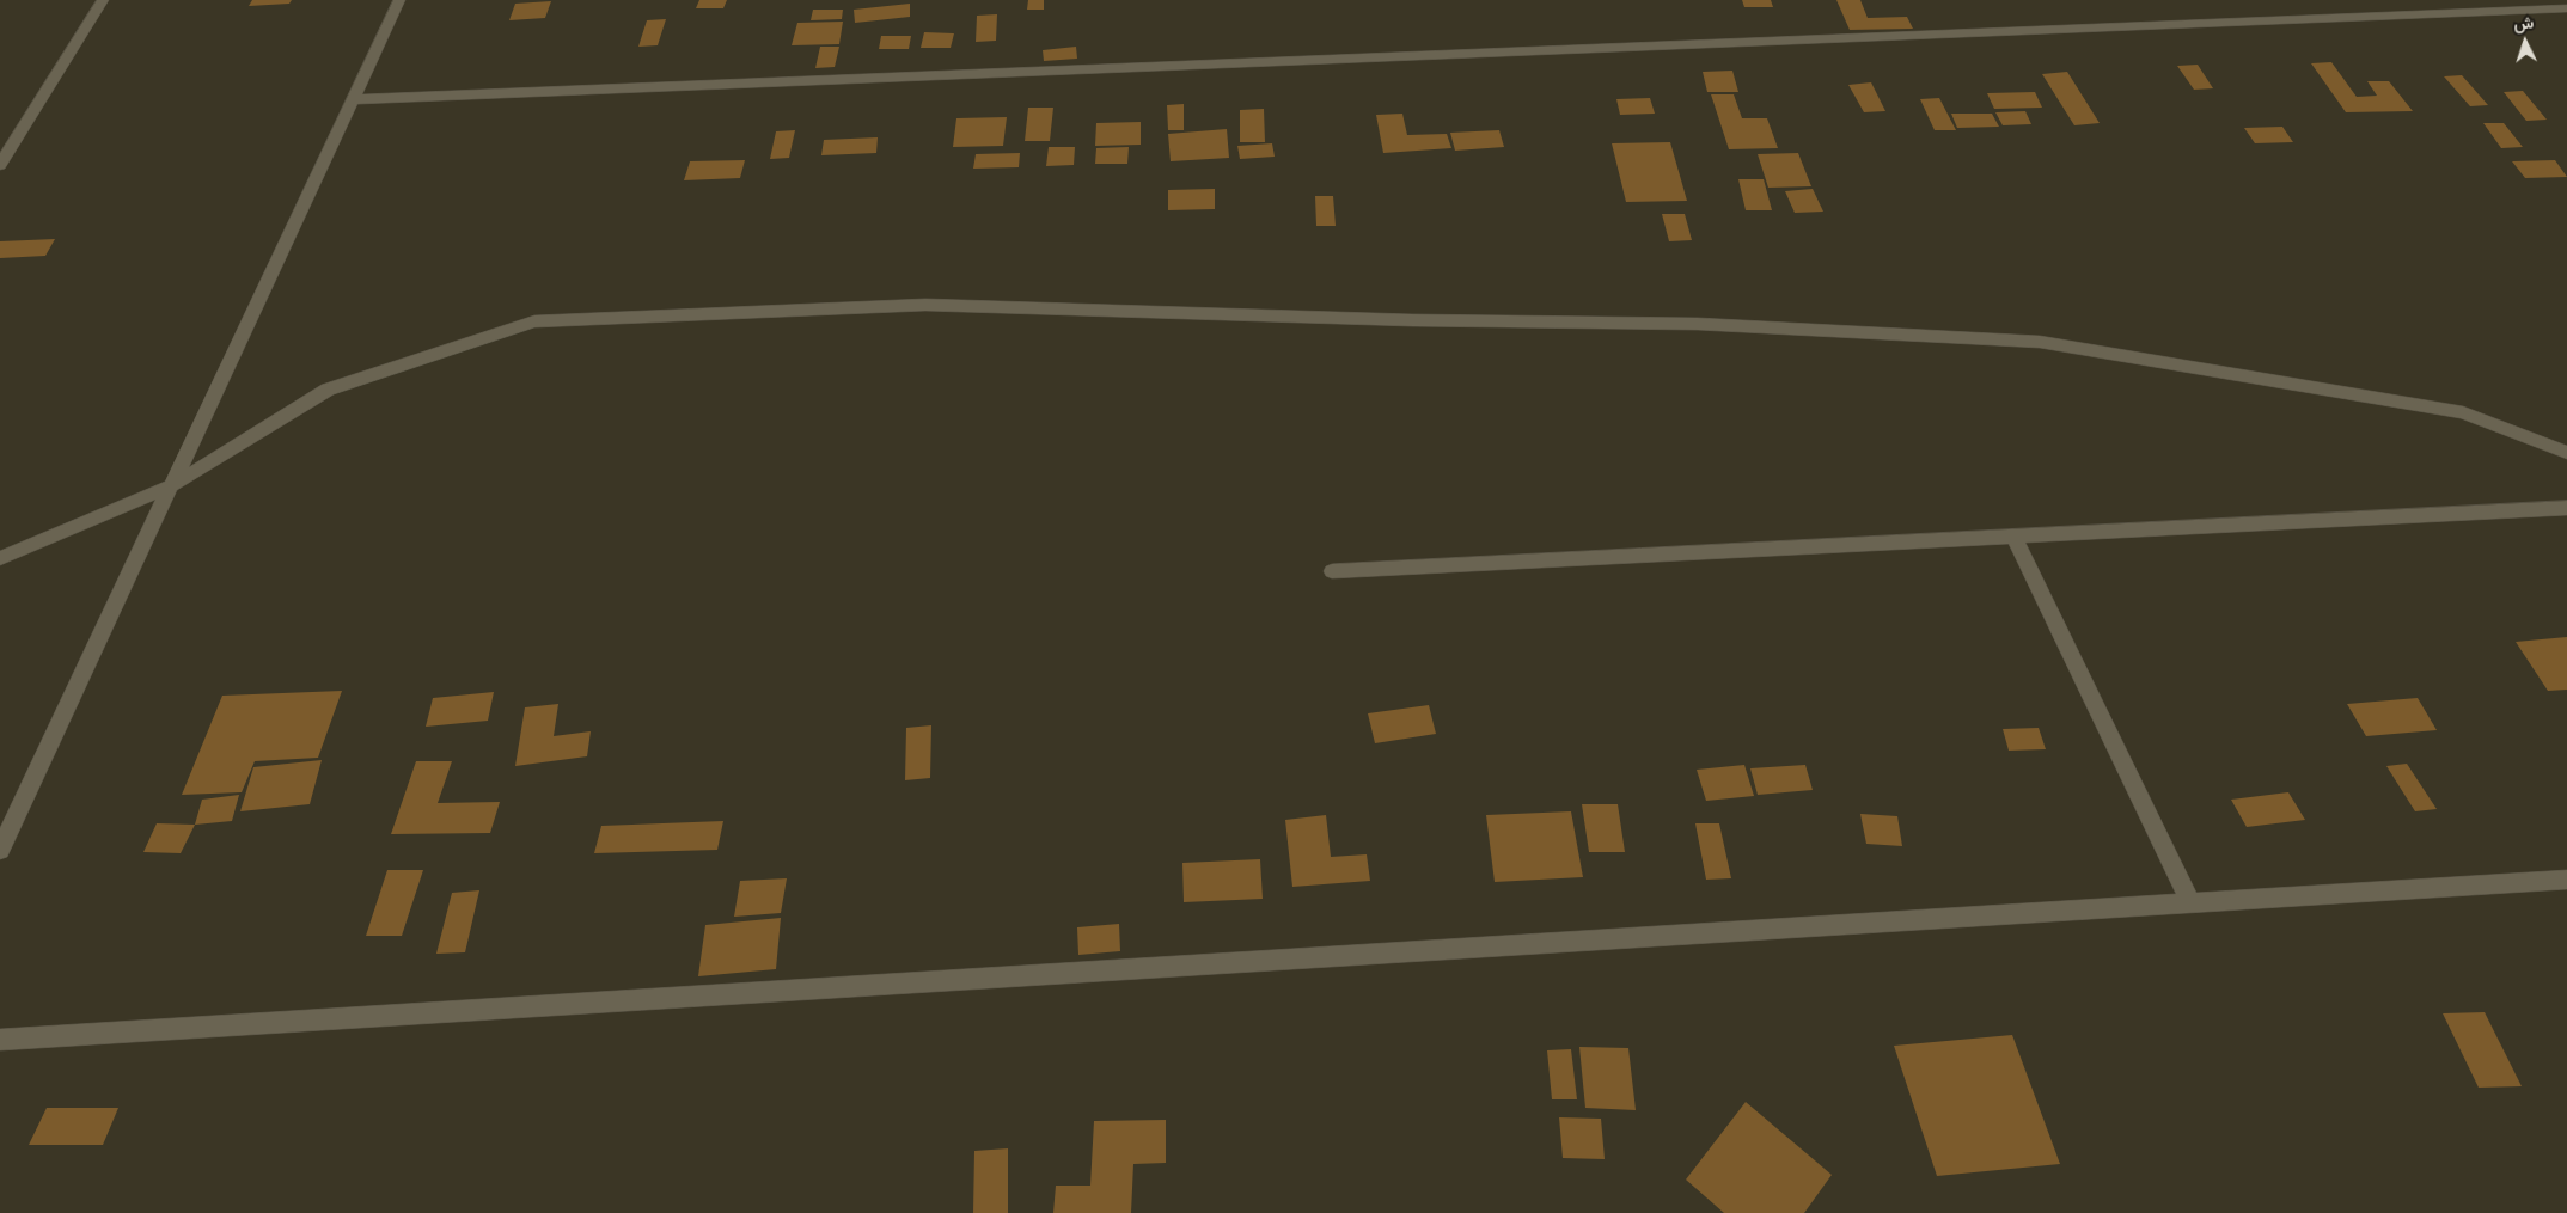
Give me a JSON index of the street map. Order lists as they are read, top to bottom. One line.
{"north":"top"}
